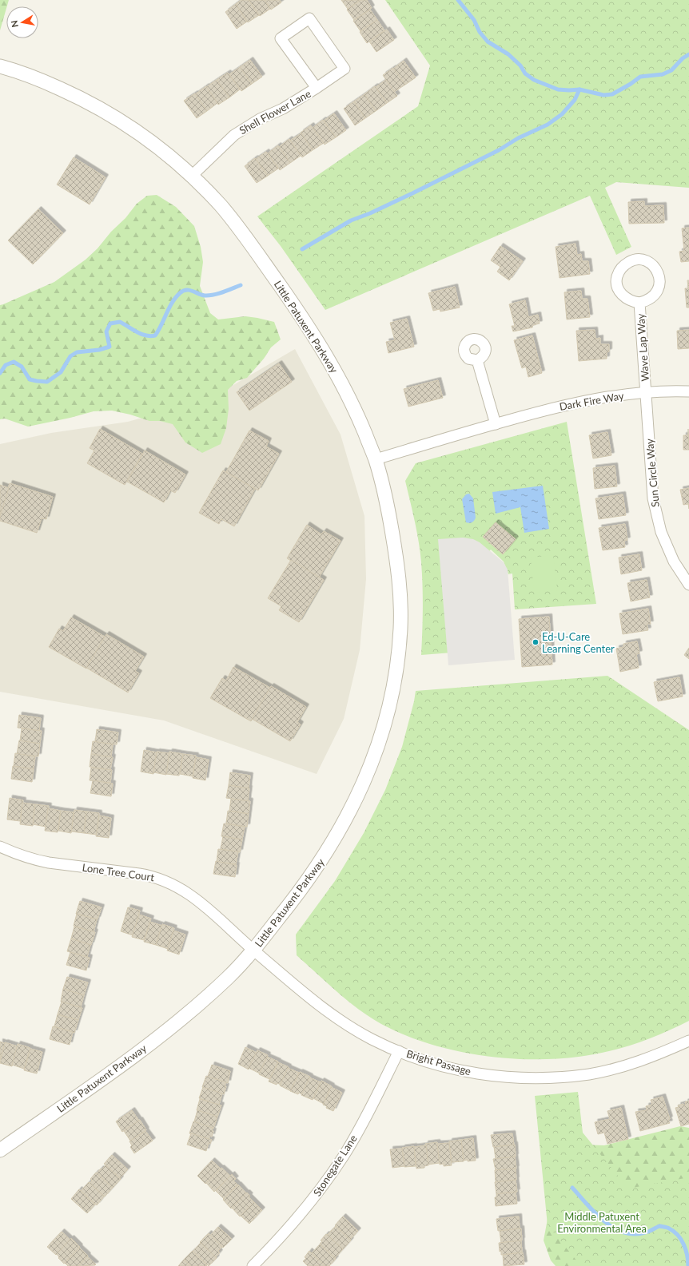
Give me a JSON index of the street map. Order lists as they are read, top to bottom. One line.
{"streets":{"street":["Shell Flower Lane","Little Patuxent Parkway","Wave Lap Way","Dark Fire Way","Sun Circle Way","Lone Tree Court","Bright Passage","Stonegate Lane"]},"crossings":[["Shell Flower Lane","Little Patuxent Parkway"],["Little Patuxent Parkway","Dark Fire Way"],["Little Patuxent Parkway","Lone Tree Court"],["Little Patuxent Parkway","Bright Passage"],["Wave Lap Way","Dark Fire Way"],["Wave Lap Way","Sun Circle Way"],["Dark Fire Way","Sun Circle Way"],["Lone Tree Court","Bright Passage"],["Bright Passage","Stonegate Lane"]],"parks":["Middle Patuxent Environmental Area"],"places":["Ed-U-Care Learning Center"],"north":"left"}
